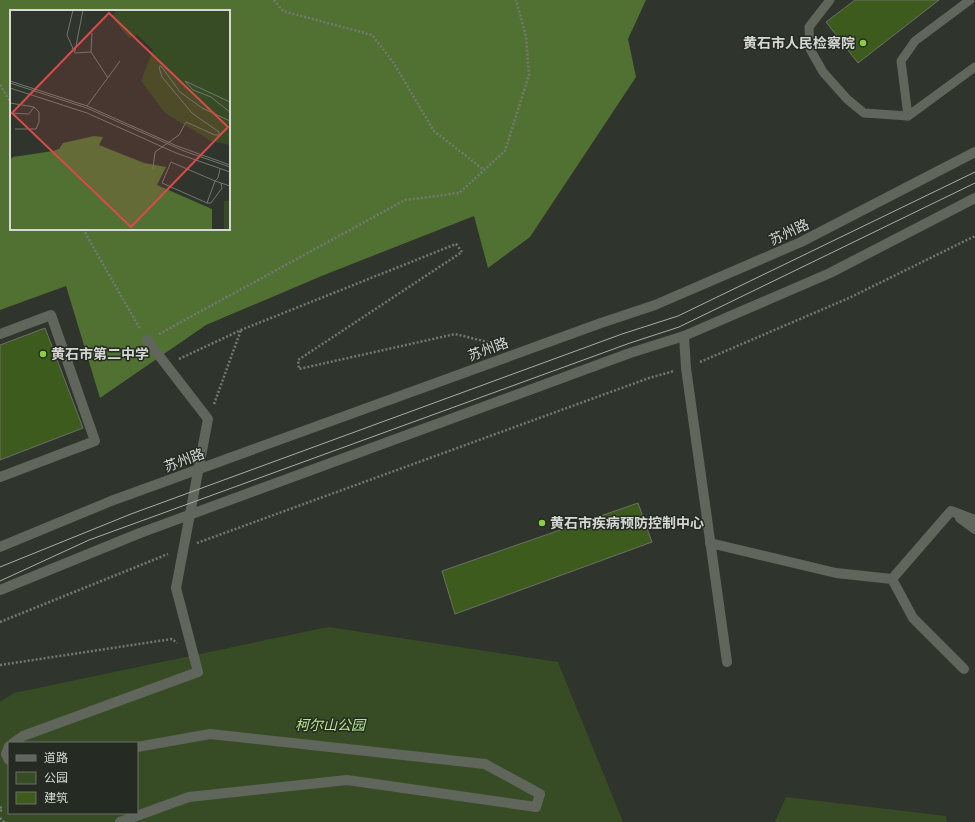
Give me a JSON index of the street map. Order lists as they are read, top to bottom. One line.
{"streets":{"street":["苏州路"]},"parks":["柯尔山公园"],"places":["黄石市人民检察院","黄石市第二中学","黄石市疾病预防控制中心"],"legend":["道路","公园","建筑"]}
